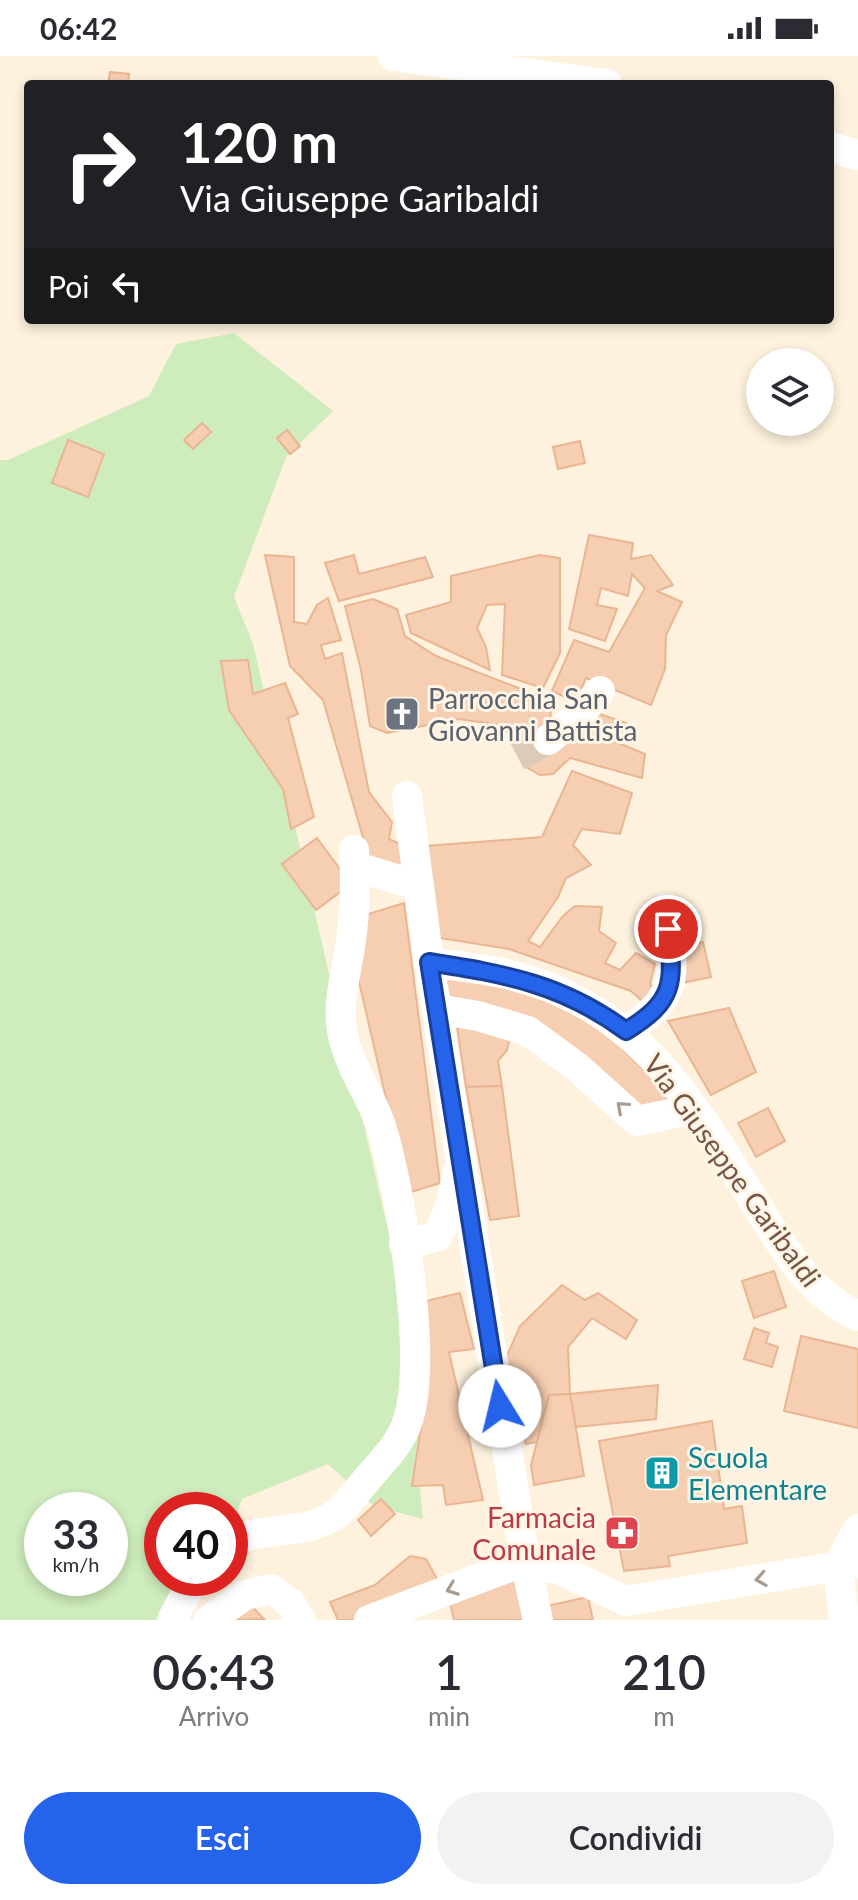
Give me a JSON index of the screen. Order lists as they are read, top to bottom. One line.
{"streets":{"street":["Via Giuseppe Garibaldi"]},"places":{"church":["Parrocchia San Giovanni Battista"],"building":["Scuola Elementare"],"pharmacy":["Farmacia Comunale"]},"page":{"status":"06:42","turn":["120 m","Via Giuseppe Garibaldi"],"then":"Poi","speed":"33 km/h","limit":"40","eta":["06:43","Arrivo","1","min","210","m"],"buttons":["Esci","Condividi"]}}
